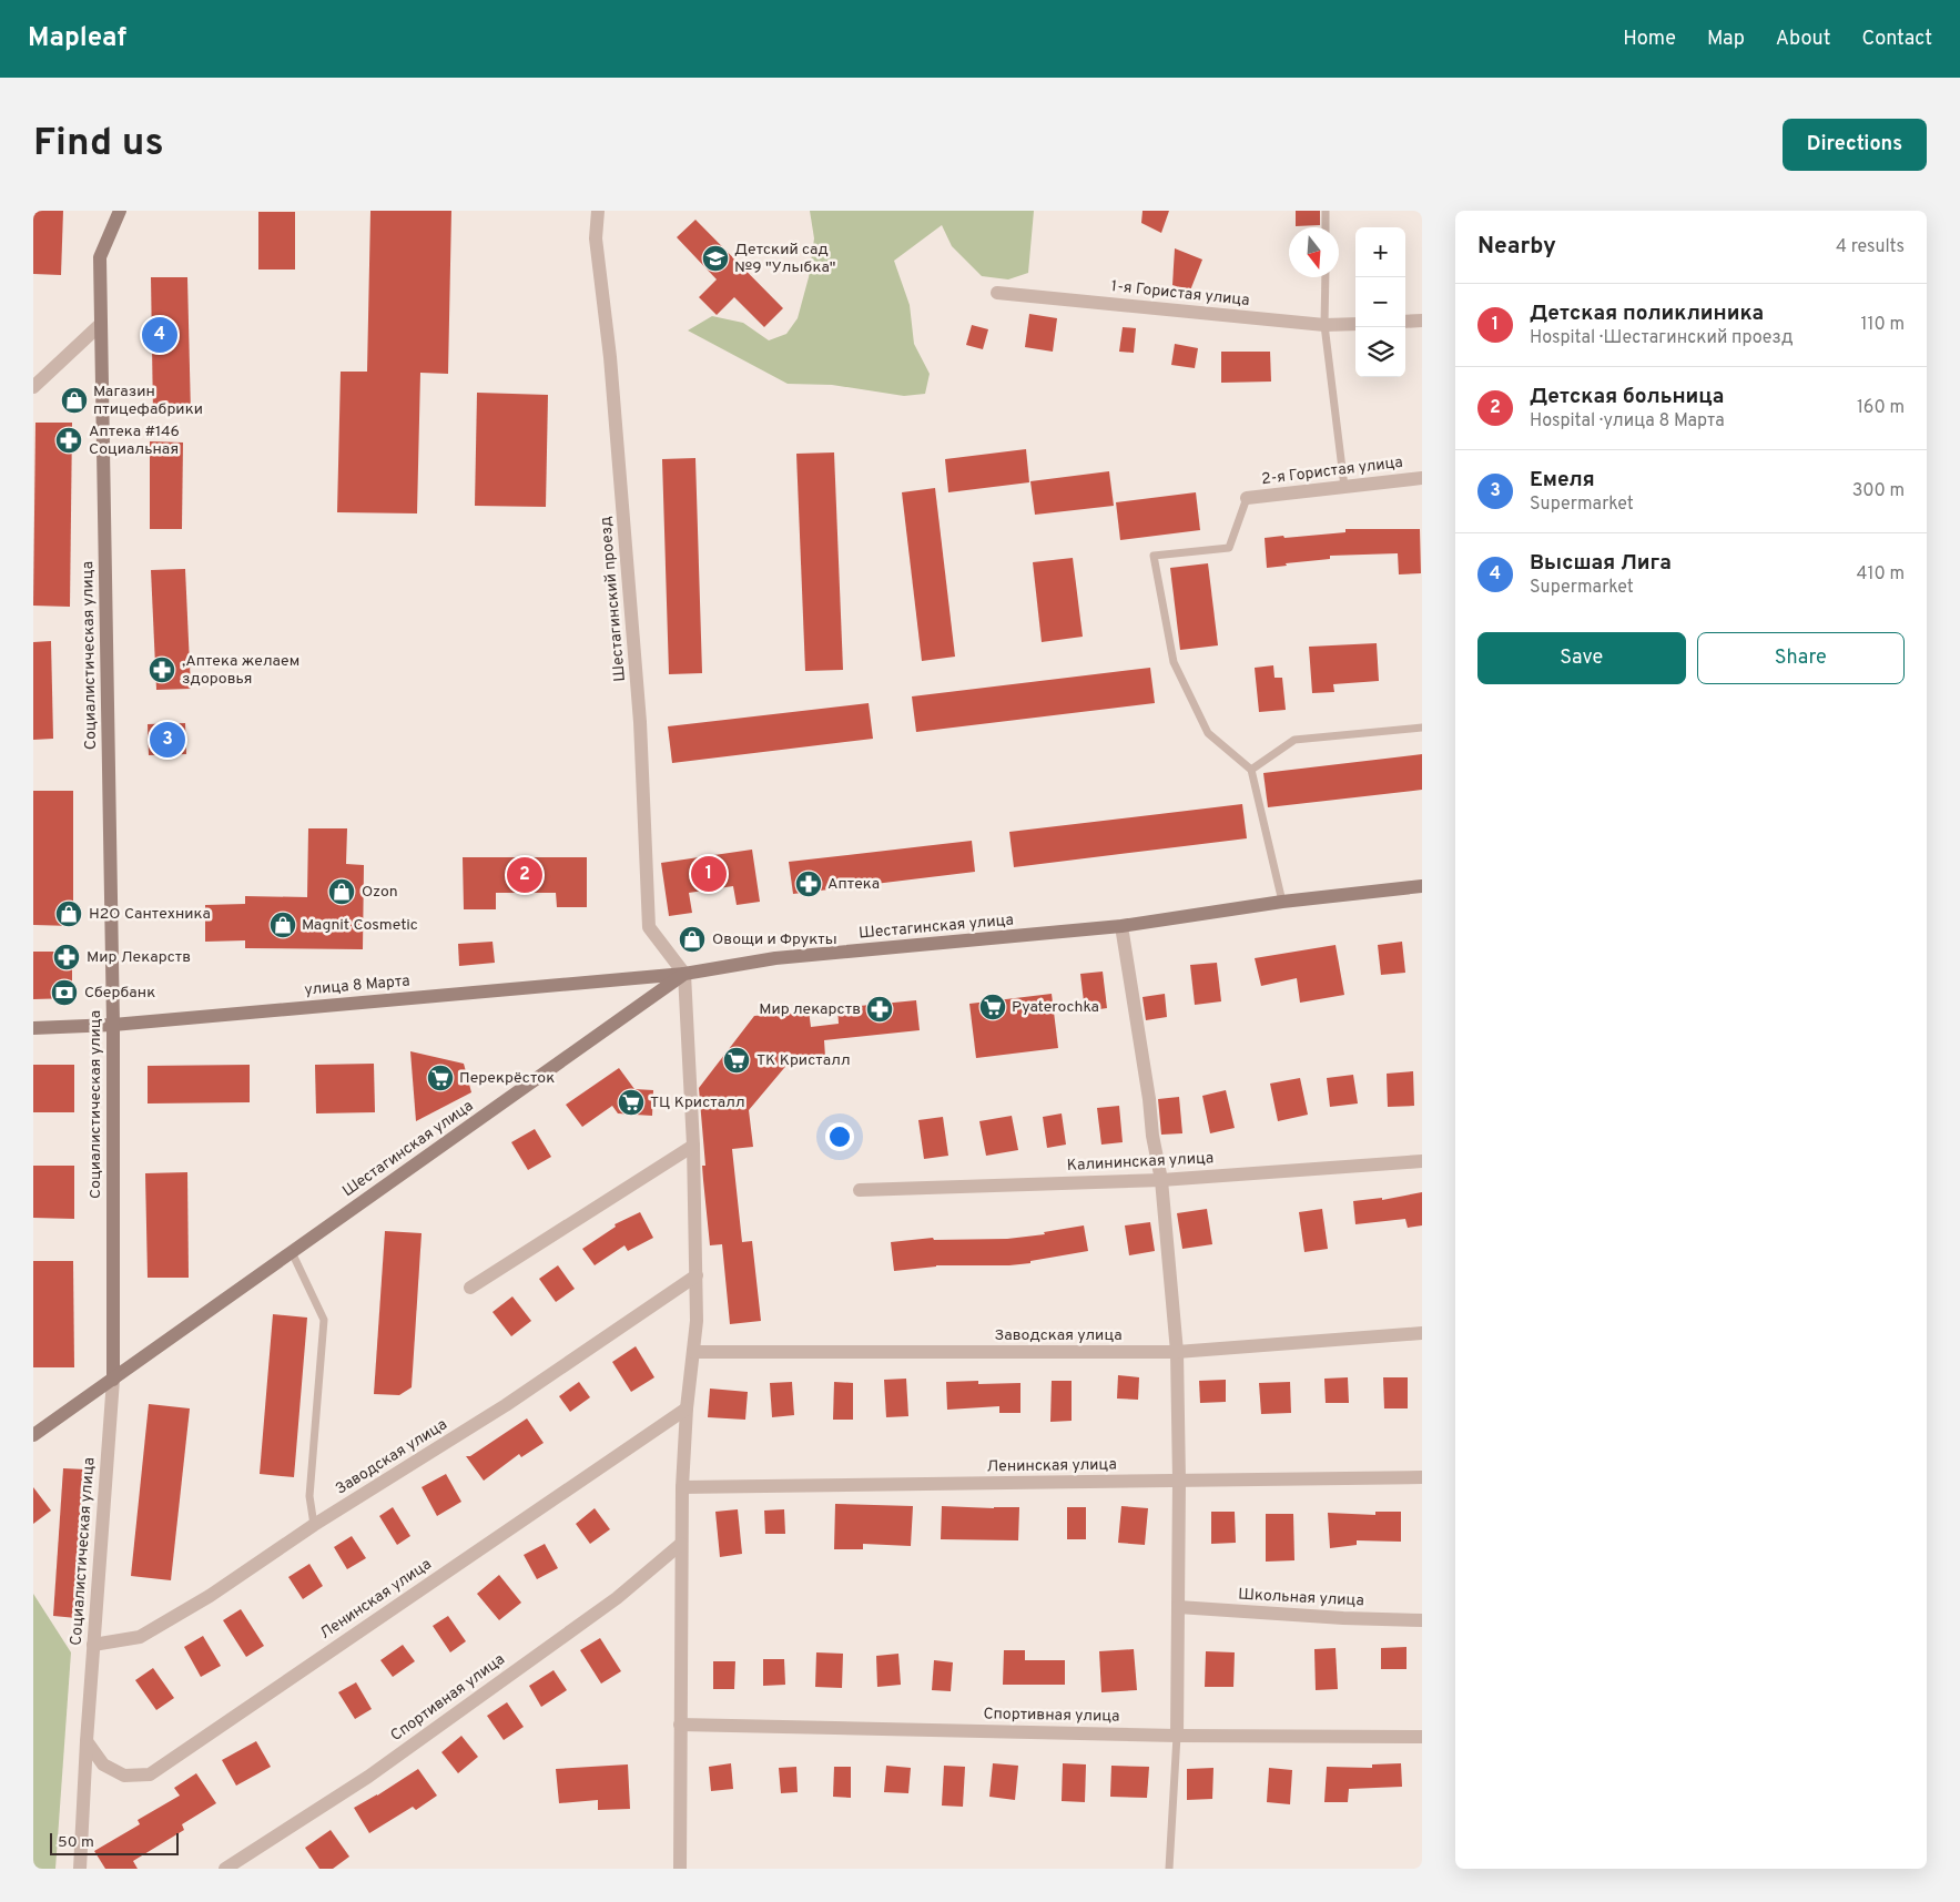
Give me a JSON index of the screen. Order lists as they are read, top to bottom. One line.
{"streets":{"street":["1-я Гористая улица","2-я Гористая улица","Шестагинский проезд","Социалистическая улица","Шестагинская улица","улица 8 Марта","Калининская улица","Заводская улица","Ленинская улица","Школьная улица","Спортивная улица"]},"crossings":[["Шестагинский проезд","Шестагинская улица"],["Шестагинский проезд","улица 8 Марта"],["Социалистическая улица","Шестагинская улица"],["Социалистическая улица","улица 8 Марта"],["Социалистическая улица","Заводская улица"],["Социалистическая улица","Ленинская улица"],["Шестагинская улица","улица 8 Марта"]],"places":{"school or university":["Детский сад №9 \"Улыбка\""],"shop":["Магазин птицефабрики","Ozon","H2O Сантехника","Magnit Cosmetic","Овощи и Фрукты"],"pharmacy":["Аптека #146 Социальная",",Аптека желаем здоровья","Аптека","Мир Лекарств","Мир лекарств"],"bank":["Сбербанк"],"supermarket":["Pyaterochka","ТК Кристалл","Перекрёсток","ТЦ Кристалл"]},"scale_bar":"50 m","north":"bottom","page":{"header":"Mapleaf","nav":["Home","Map","About","Contact"],"buttons":["Directions",["Save","Share"]],"title":"Find us","heading":["Nearby","4 results"],"map_buttons":["+","−"],"list":[{"mark":"1","name":"Детская поликлиника","note":"Hospital · Шестагинский проезд","value":"110 m"},{"mark":"2","name":"Детская больница","note":"Hospital · улица 8 Марта","value":"160 m"},{"mark":"3","name":"Емеля","note":"Supermarket","value":"300 m"},{"mark":"4","name":"Высшая Лига","note":"Supermarket","value":"410 m"}],"pins":["4","3","1","2"],"scale":"50 m"}}
